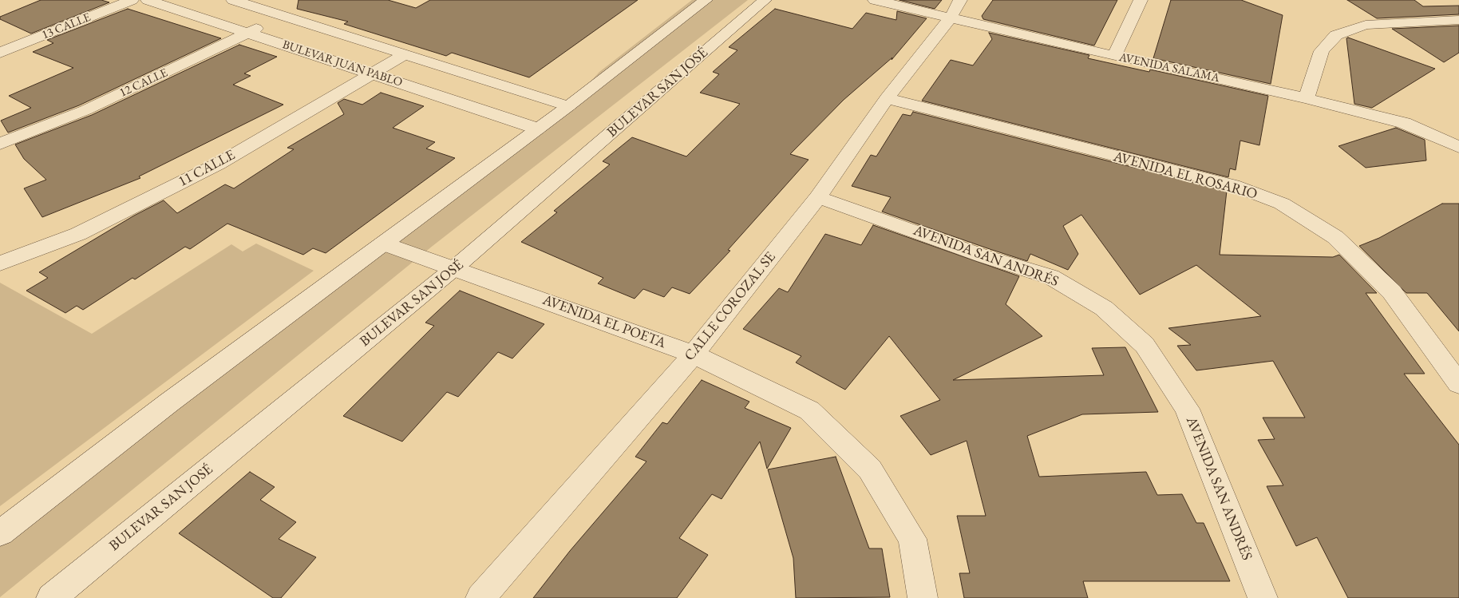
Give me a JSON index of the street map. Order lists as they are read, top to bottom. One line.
{"streets":{"street":["13 CALLE","BULEVAR JUAN PABLO","AVENIDA SALAMA","12 CALLE","BULEVAR SAN JOSÉ","11 CALLE","AVENIDA EL ROSARIO","AVENIDA SAN ANDRÉS","CALLE COROZAL SE","AVENIDA EL POETA"]},"crossings":[["BULEVAR JUAN PABLO","12 CALLE"],["BULEVAR JUAN PABLO","11 CALLE"],["AVENIDA SALAMA","CALLE COROZAL SE"],["BULEVAR SAN JOSÉ","AVENIDA EL POETA"],["AVENIDA EL ROSARIO","CALLE COROZAL SE"],["AVENIDA SAN ANDRÉS","CALLE COROZAL SE"],["CALLE COROZAL SE","AVENIDA EL POETA"]]}
